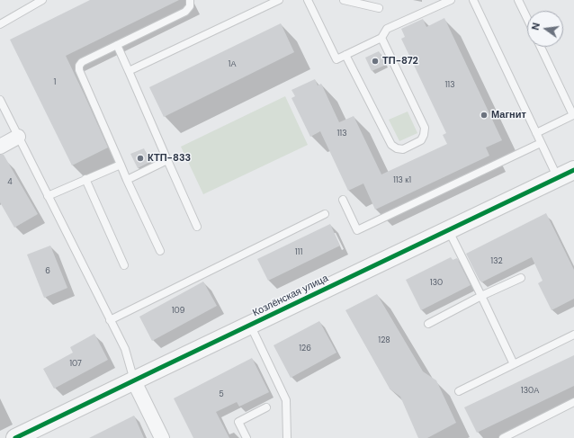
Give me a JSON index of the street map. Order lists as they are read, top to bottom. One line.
{"streets":{"street":["Козлёнская улица"]},"places":["ТП-872","Магнит","КТП-833"],"house_numbers":["1А","1","113","113","113 к1","4","111","132","6","130","109","128","126","107","130А","5"],"north":"left"}
